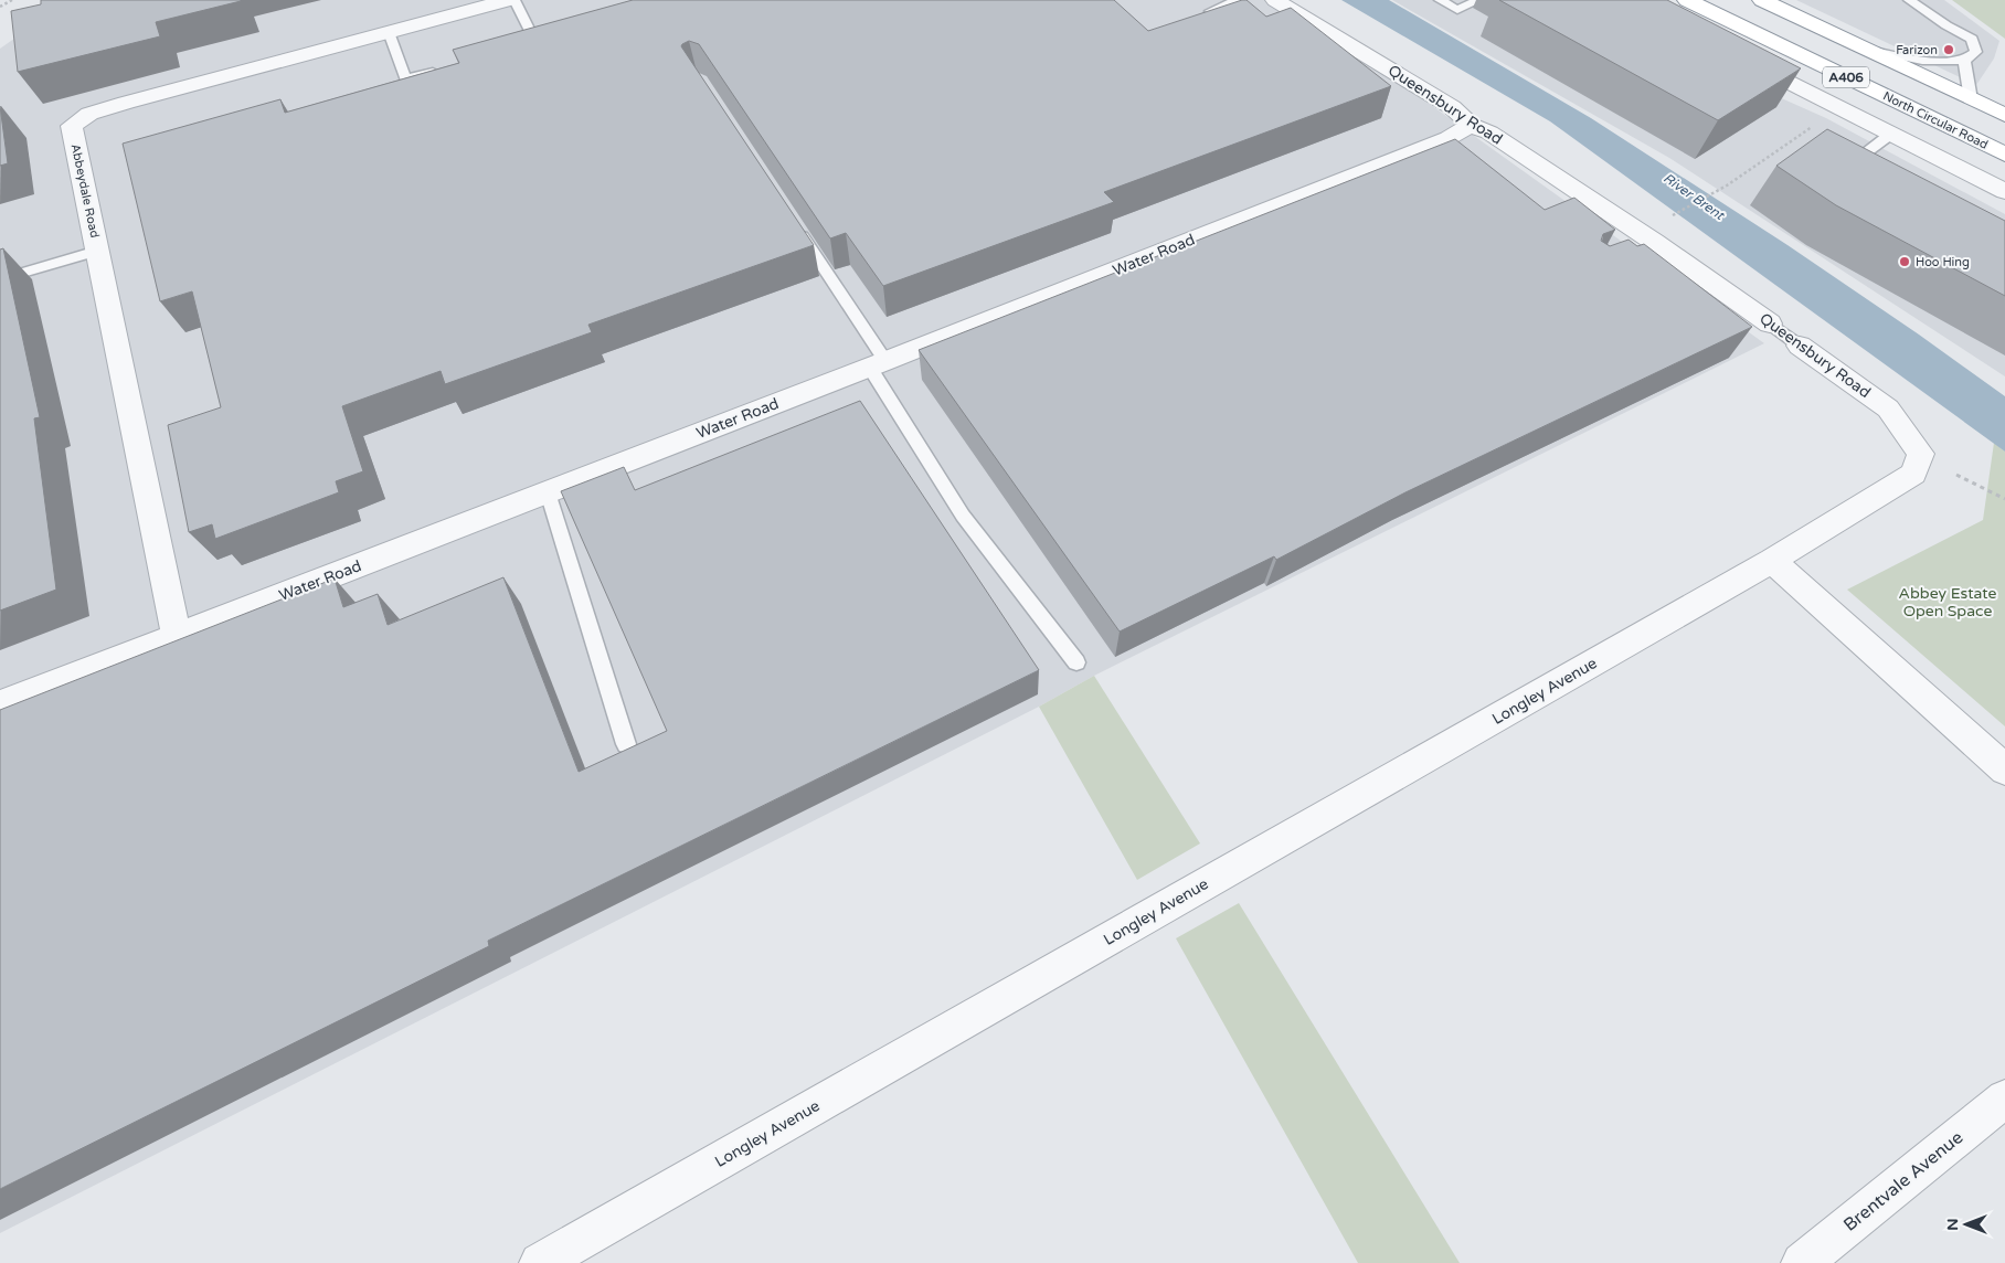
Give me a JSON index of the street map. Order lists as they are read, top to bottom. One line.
{"streets":{"highway":["A406","North Circular Road"],"street":["Queensbury Road","Abbeydale Road","Water Road","Longley Avenue","Brentvale Avenue"]},"crossings":[["Queensbury Road","Water Road"],["Queensbury Road","Longley Avenue"],["Abbeydale Road","Water Road"]],"water":["River Brent"],"parks":["Abbey Estate Open Space"],"places":["Farizon","Hoo Hing"],"north":"left"}
